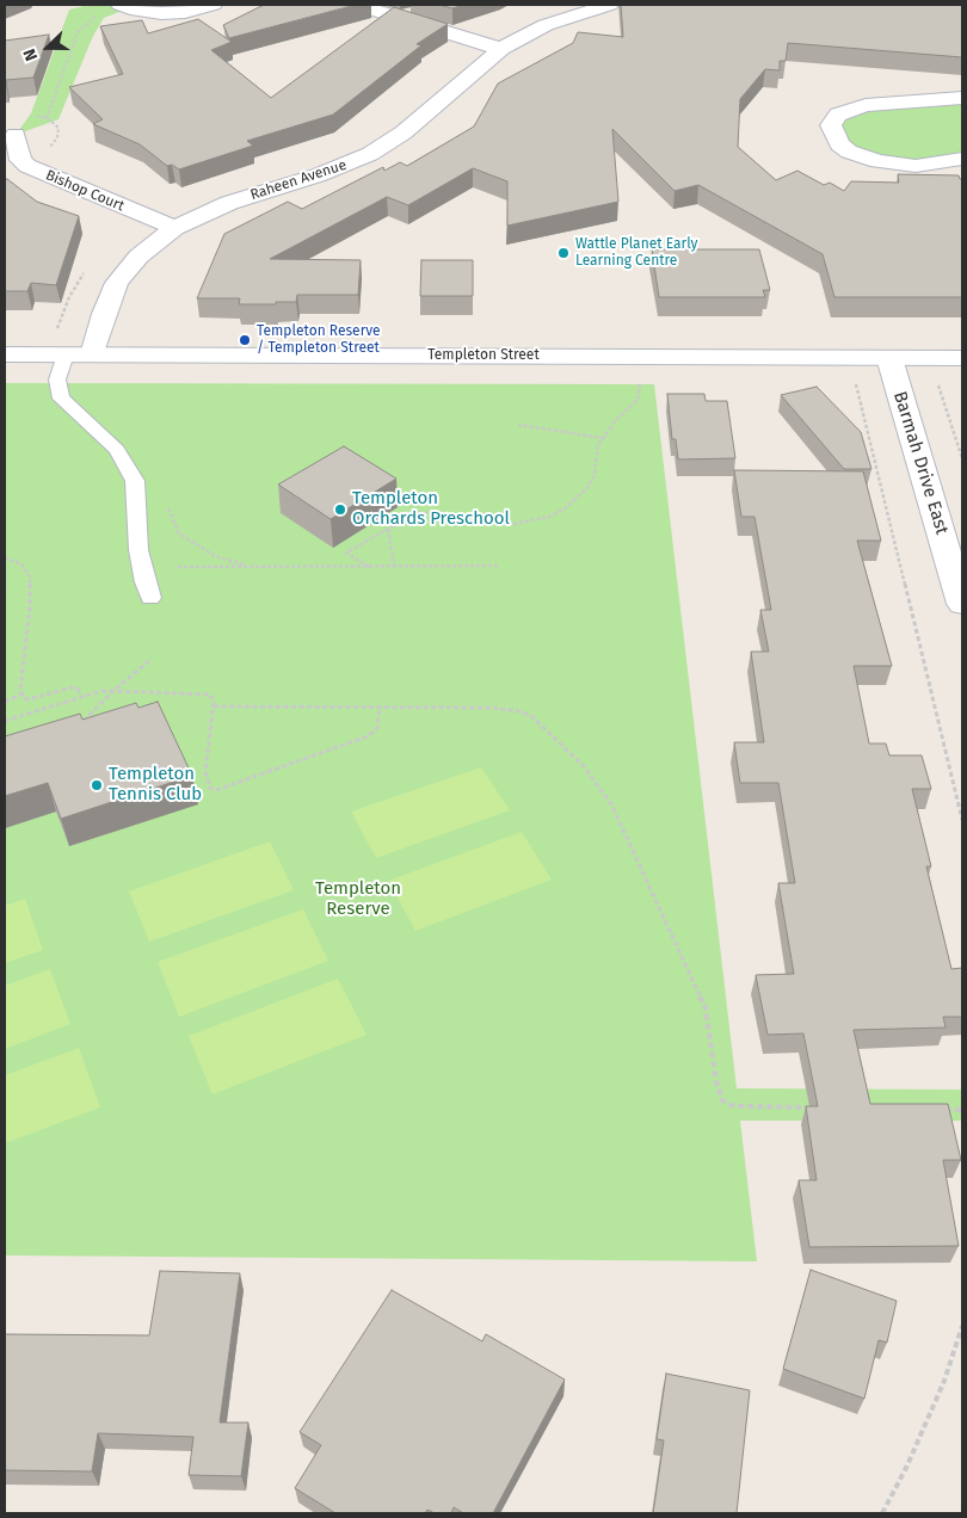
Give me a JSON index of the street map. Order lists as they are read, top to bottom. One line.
{"streets":{"street":["Raheen Avenue","Bishop Court","Templeton Street","Barmah Drive East"]},"crossings":[["Raheen Avenue","Bishop Court"],["Raheen Avenue","Templeton Street"],["Templeton Street","Barmah Drive East"]],"parks":["Templeton Reserve"],"places":["Wattle Planet Early Learning Centre","Templeton Reserve / Templeton Street","Templeton Orchards Preschool","Templeton Tennis Club"],"north":"left"}
